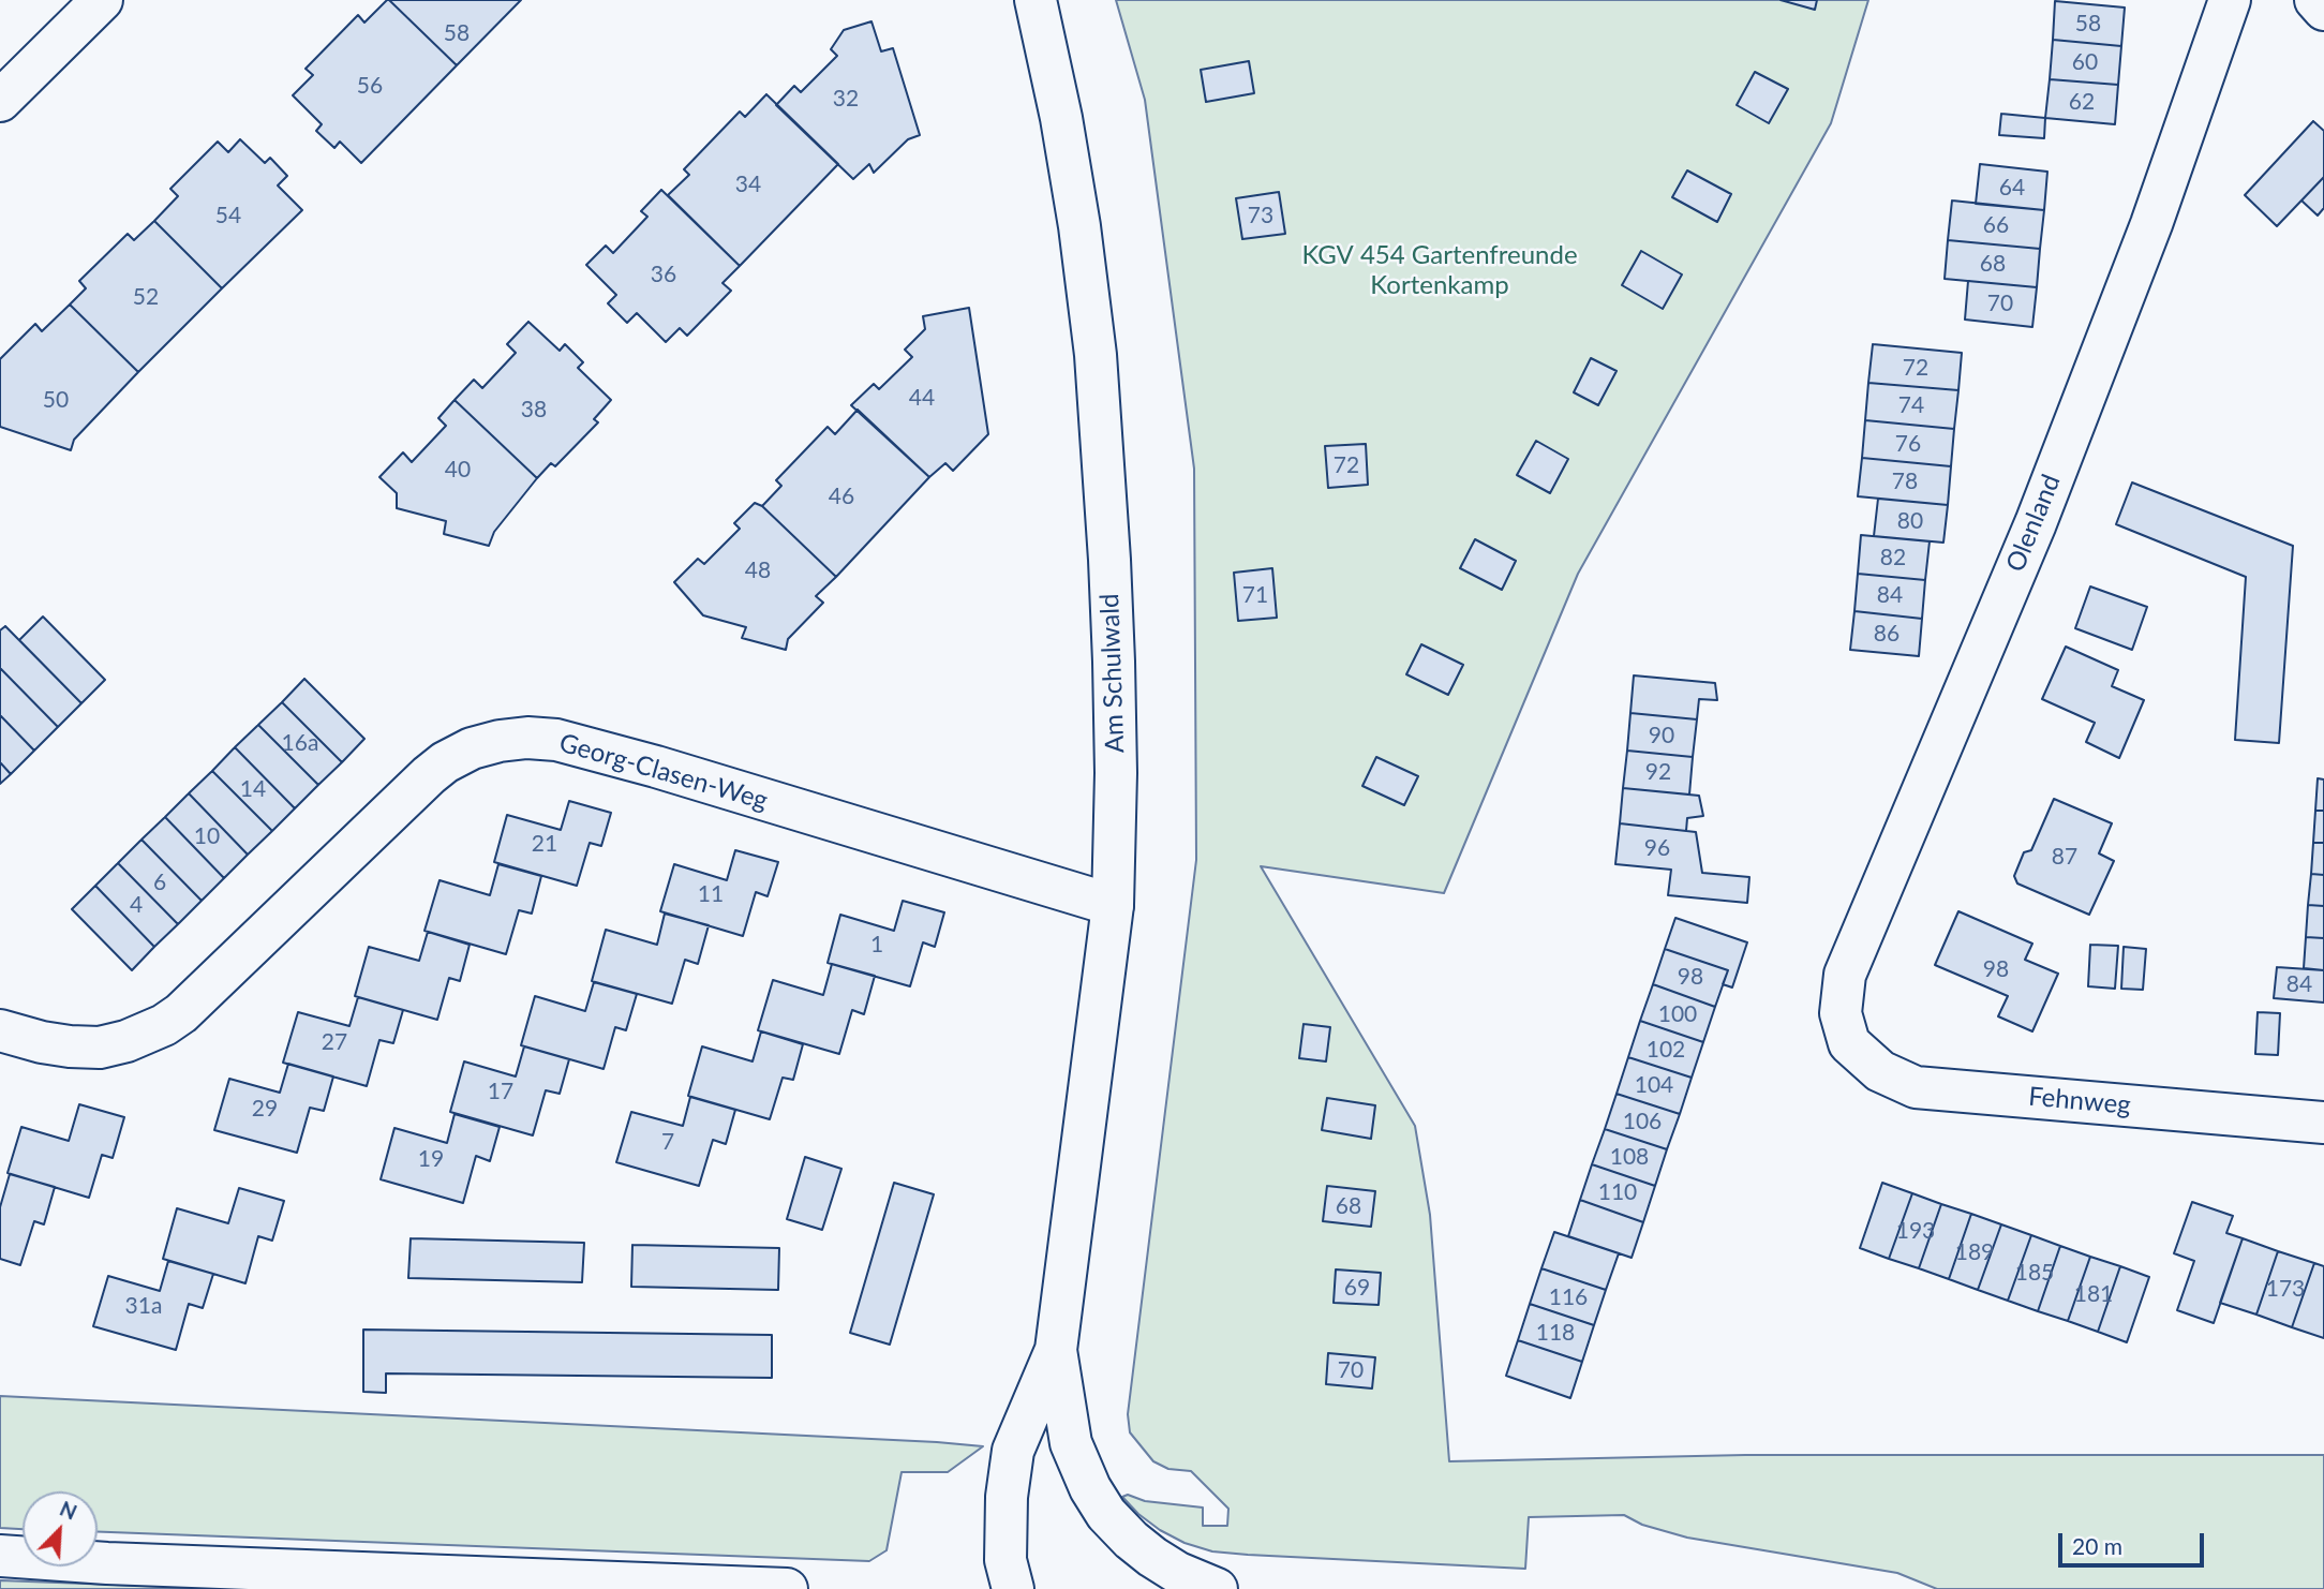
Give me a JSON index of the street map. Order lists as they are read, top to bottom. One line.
{"streets":{"street":["Olenland","Am Schulwald","Georg-Clasen-Weg","Fehnweg"]},"crossings":[["Olenland","Fehnweg"],["Am Schulwald","Georg-Clasen-Weg"]],"parks":["KGV 454 Gartenfreunde Kortenkamp"],"house_numbers":["58","58","60","56","32","62","34","64","54","73","66","68","36","52","70","72","44","50","74","38","76","72","40","78","46","80","82","48","71","84","86","90","16a","92","14","10","21","96","87","6","11","4","1","98","98","84","100","27","102","104","17","29","106","7","108","19","110","68","193","189","185","69","173","181","116","31a","118","70"],"scale_bar":"20 m","north":"top right"}
